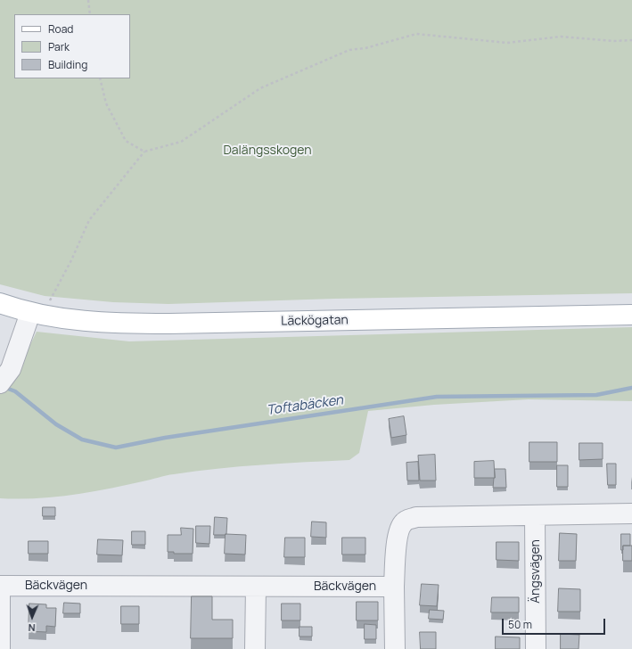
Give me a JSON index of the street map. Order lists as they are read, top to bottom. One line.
{"streets":{"main road":["Läckögatan"],"street":["Ängsvägen","Bäckvägen"]},"crossings":[["Ängsvägen","Bäckvägen"]],"water":["Toftabäcken"],"parks":["Dalängsskogen"],"legend":["Road","Park","Building"],"scale_bar":"50 m","north":"bottom"}
